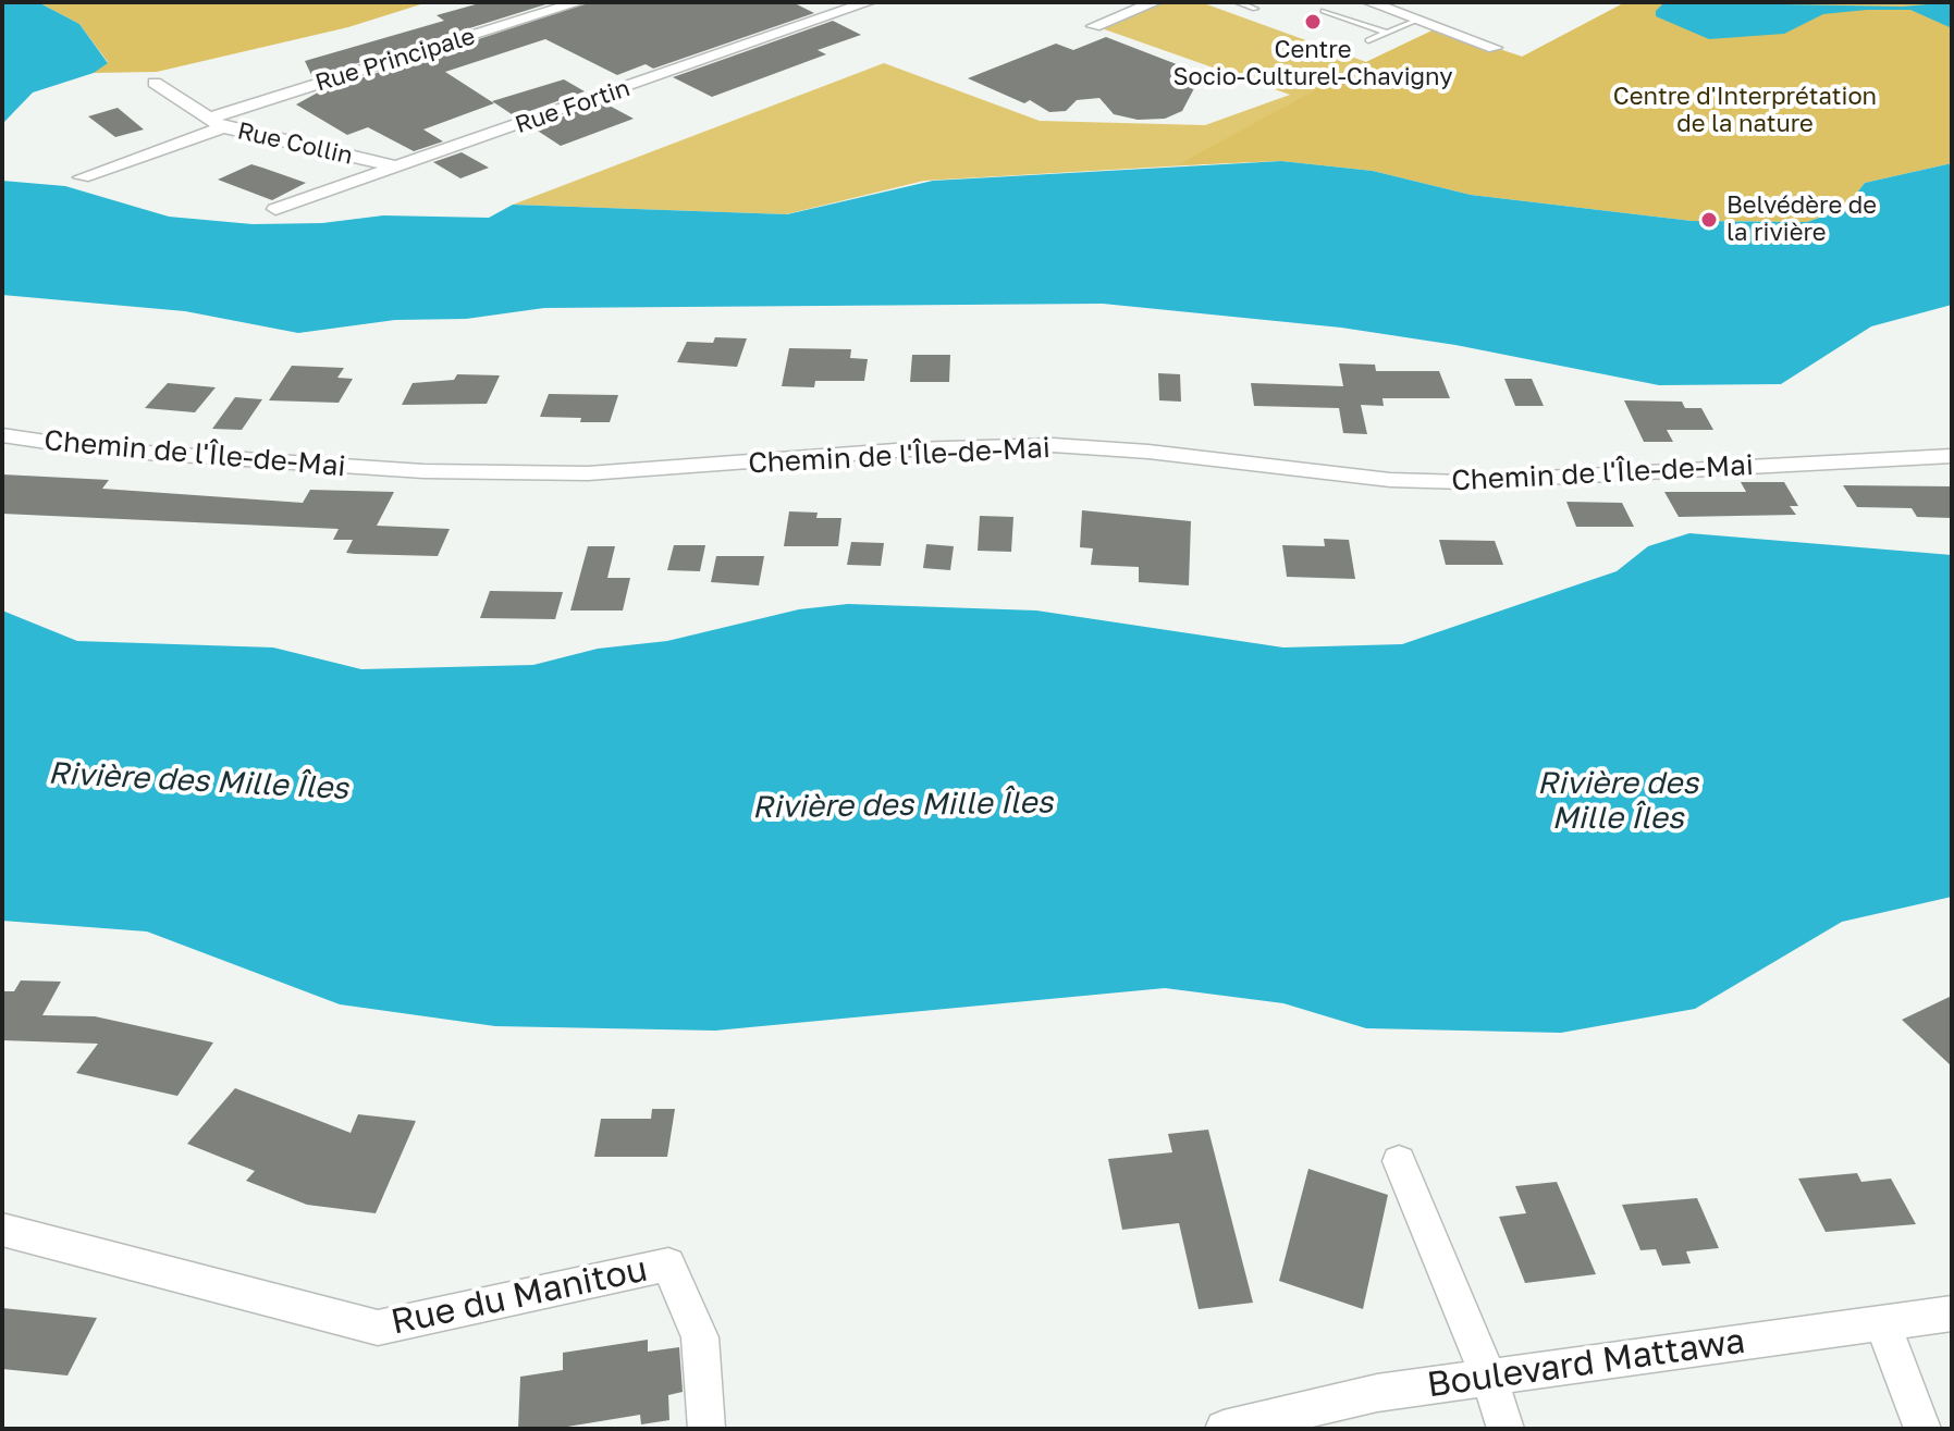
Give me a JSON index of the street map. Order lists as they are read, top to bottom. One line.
{"streets":{"street":["Rue Principale","Rue Fortin","Rue Collin","Chemin de l'Île-de-Mai","Rue du Manitou","Boulevard Mattawa"]},"crossings":[["Rue Principale","Rue Collin"],["Rue Fortin","Rue Collin"]],"water":["Rivière des Mille Îles"],"parks":["Centre d'Interprétation de la nature"],"places":["Centre Socio-Culturel-Chavigny","Belvédère de la rivière"]}
